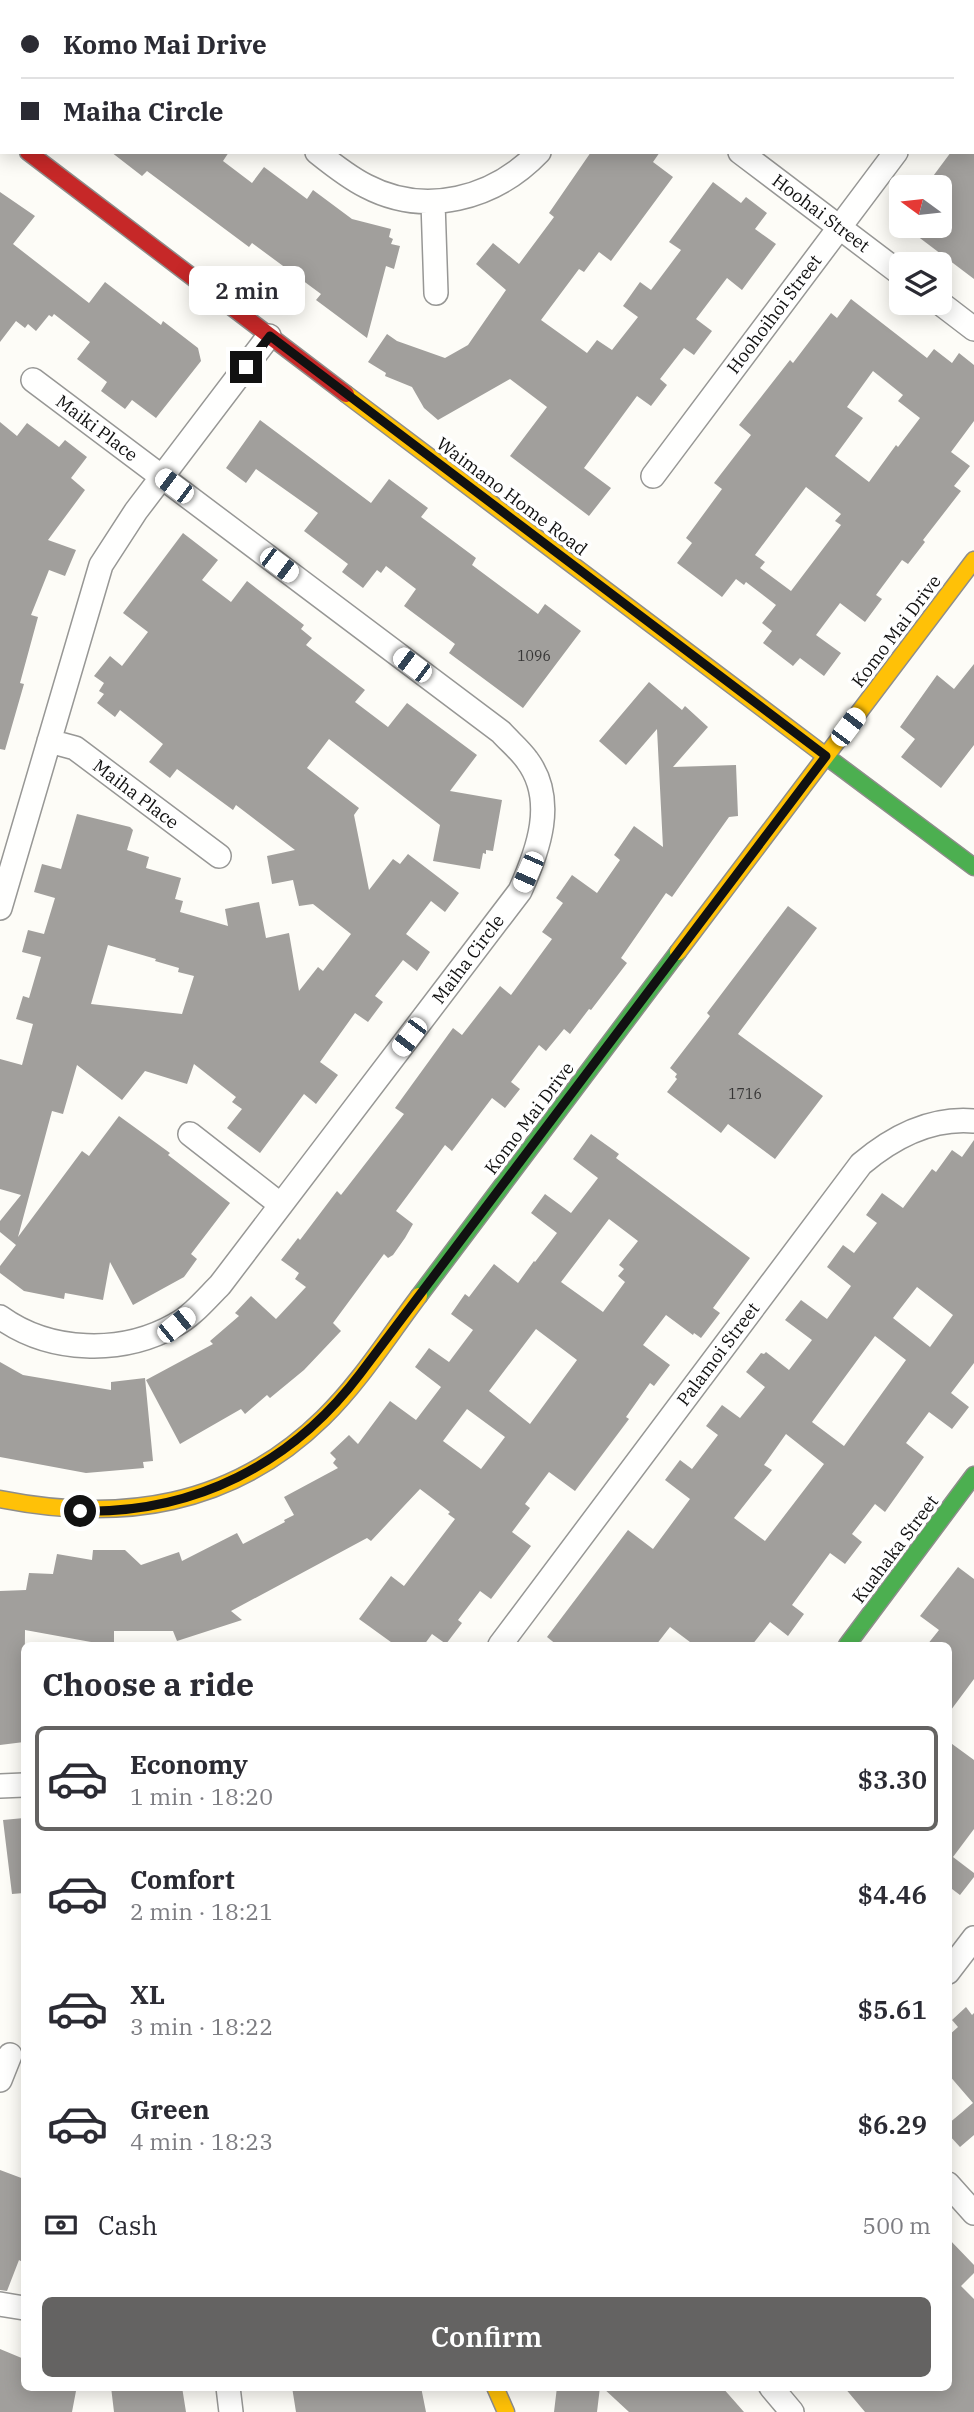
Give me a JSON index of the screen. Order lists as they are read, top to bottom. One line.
{"streets":{"street":["Hoohai Street","Hoohoihoi Street","Maiki Place","Waimano Home Road","Komo Mai Drive","Maiha Place","Maiha Circle","Palamoi Street","Kuahaka Street"]},"crossings":[["Hoohai Street","Hoohoihoi Street"],["Maiki Place","Maiha Circle"],["Waimano Home Road","Komo Mai Drive"]],"house_numbers":["1096","1716"],"north":"left","page":{"banner":["Komo Mai Drive","Maiha Circle"],"bubble":"2 min","heading":"Choose a ride","list":[{"name":"Economy","note":"1 min · 18:20","value":"$3.30"},{"name":"Comfort","note":"2 min · 18:21","value":"$4.46"},{"name":"XL","note":"3 min · 18:22","value":"$5.61"},{"name":"Green","note":"4 min · 18:23","value":"$6.29"}],"pay":["Cash","500 m"],"buttons":"Confirm"}}
